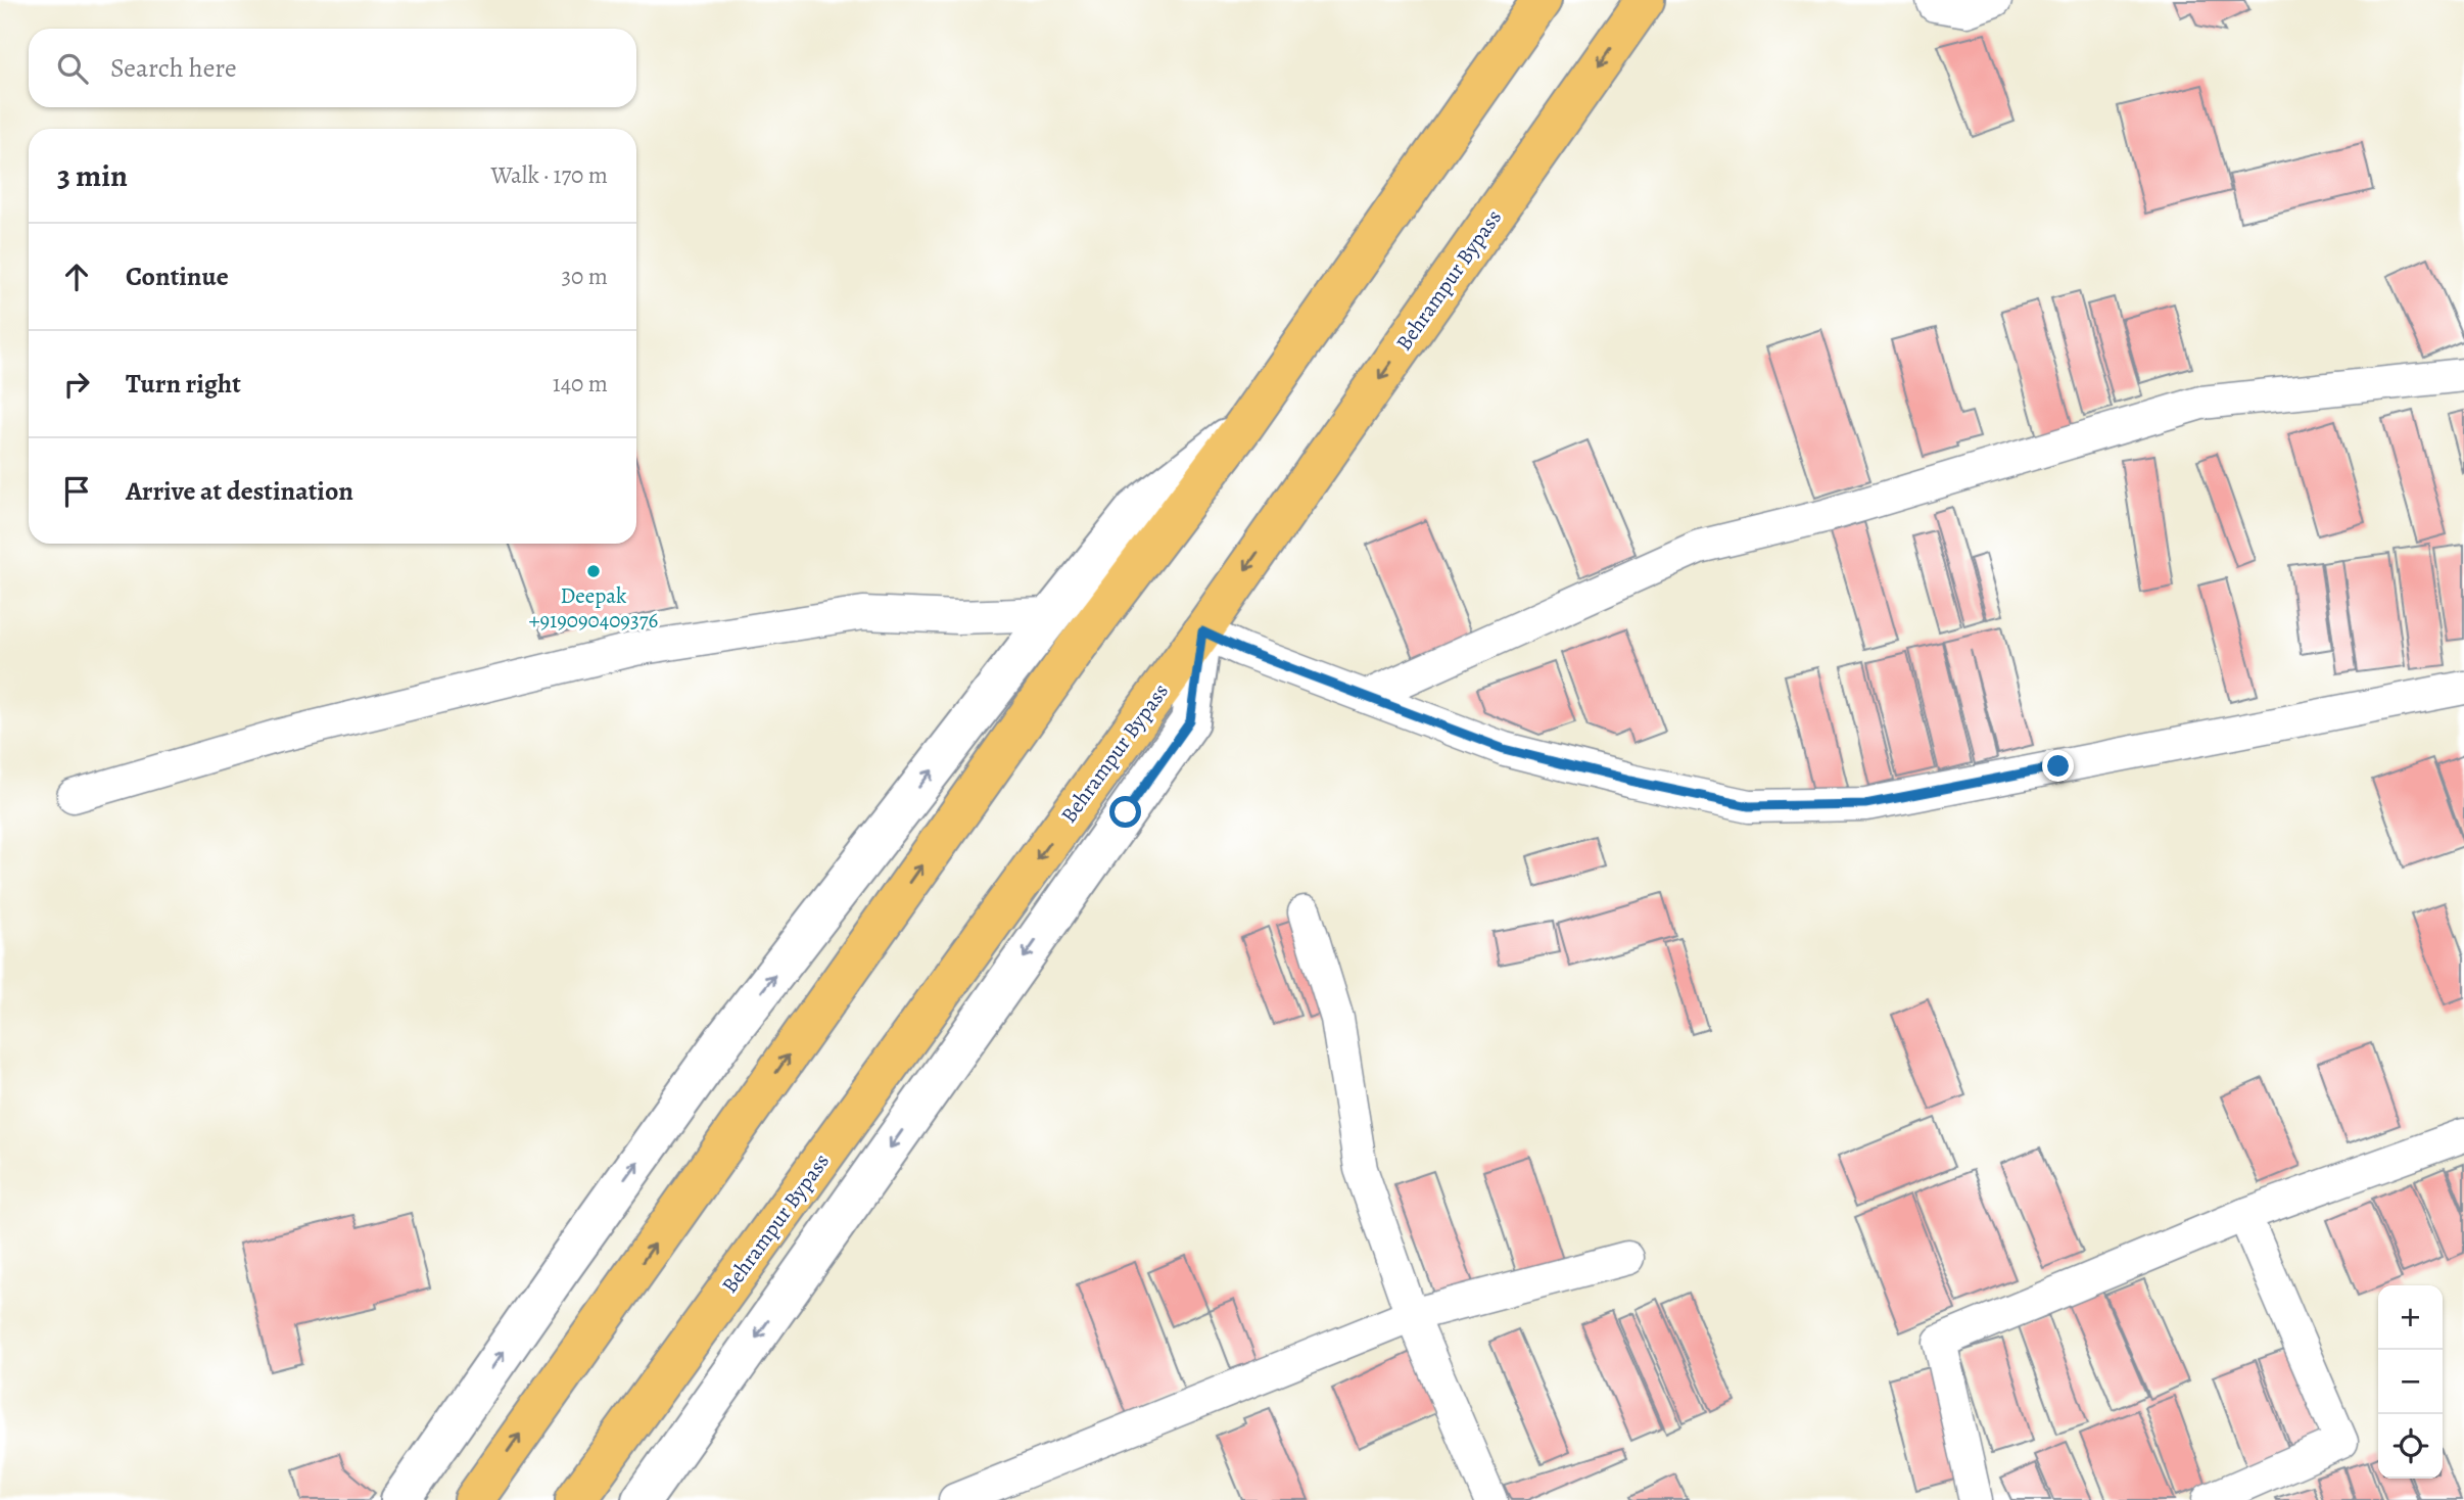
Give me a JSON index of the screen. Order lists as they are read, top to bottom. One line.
{"streets":{"highway":["Behrampur Bypass"]},"places":["Deepak +919090409376"],"page":{"search":"Search here","heading":["3 min","Walk · 170 m"],"list":[["Continue","30 m"],["Turn right","140 m"],"Arrive at destination"],"map_buttons":["+","−"]}}
